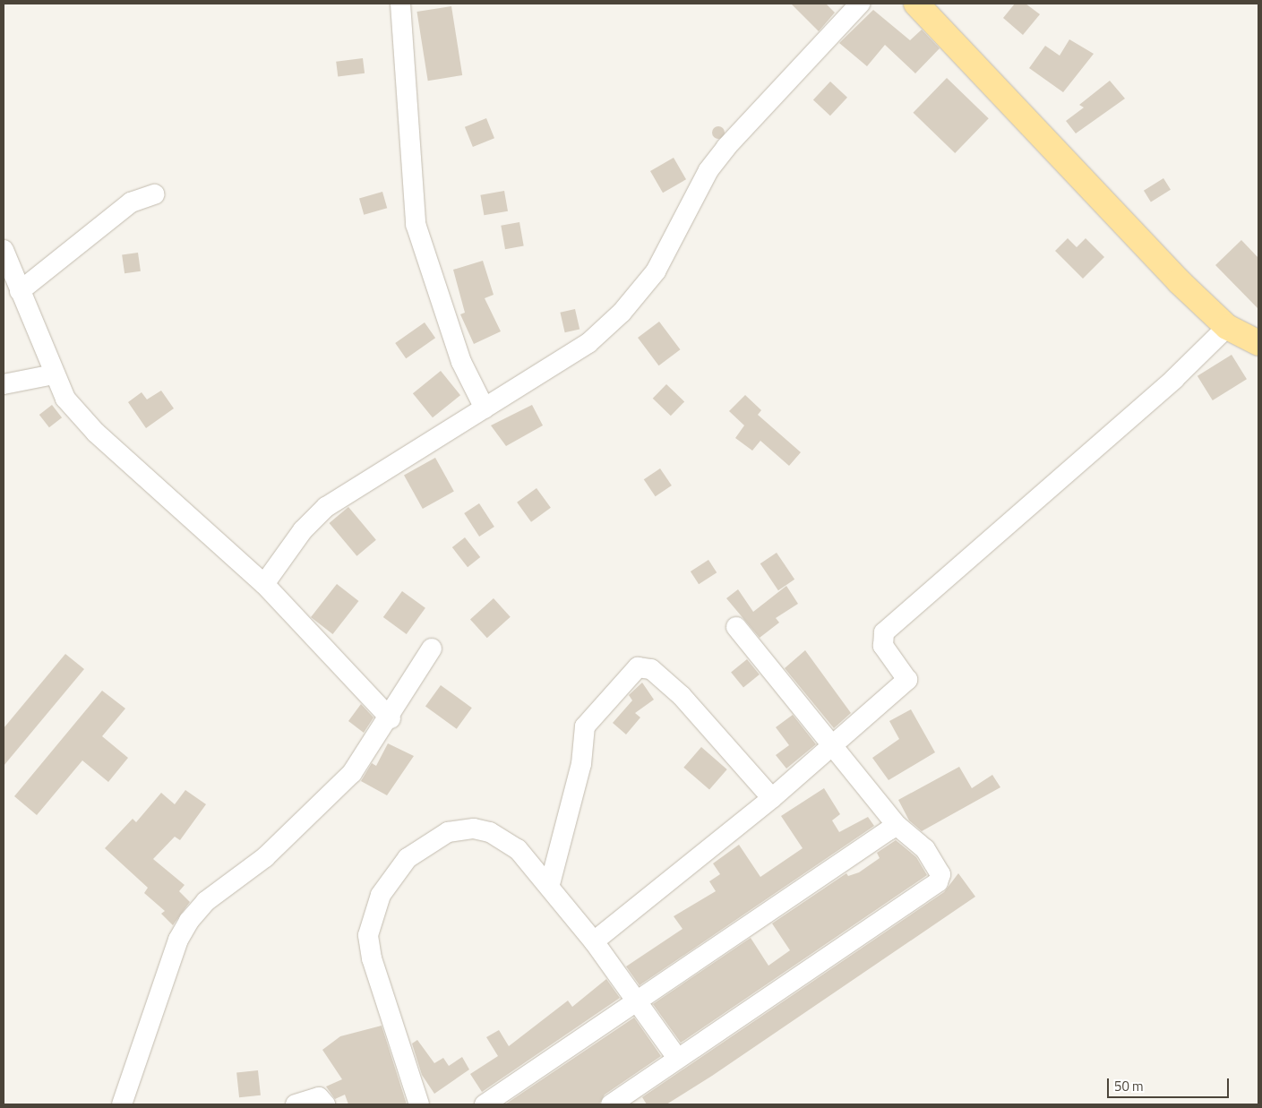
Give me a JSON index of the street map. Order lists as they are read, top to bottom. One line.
{"scale_bar":"50 m"}
